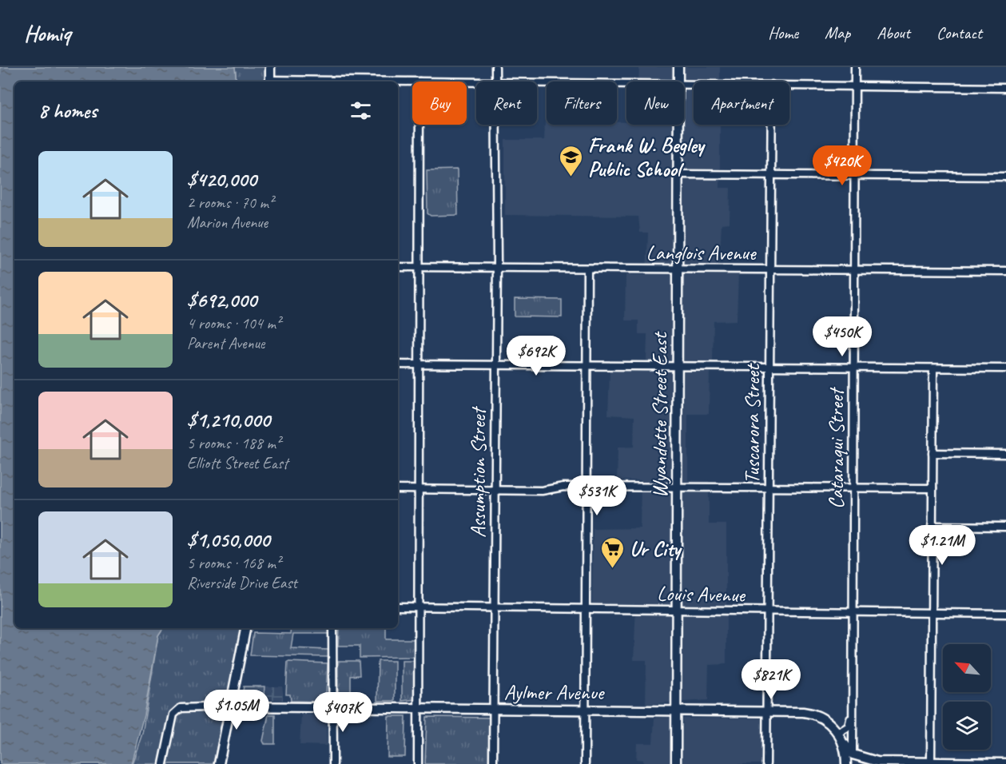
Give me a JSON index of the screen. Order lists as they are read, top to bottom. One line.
{"streets":{"main road":["Wyandotte Street East","Aylmer Avenue"],"street":["Langlois Avenue","Tuscarora Street","Cataraqui Street","Assumption Street","Louis Avenue"]},"crossings":[["Langlois Avenue","Wyandotte Street East"],["Langlois Avenue","Tuscarora Street"],["Langlois Avenue","Cataraqui Street"],["Langlois Avenue","Assumption Street"],["Wyandotte Street East","Louis Avenue"],["Wyandotte Street East","Aylmer Avenue"],["Tuscarora Street","Louis Avenue"],["Tuscarora Street","Aylmer Avenue"],["Cataraqui Street","Louis Avenue"],["Cataraqui Street","Aylmer Avenue"],["Assumption Street","Louis Avenue"],["Assumption Street","Aylmer Avenue"]],"places":{"school or university":["Frank W. Begley Public School"],"supermarket":["Ur City"]},"north":"top left","page":{"header":"Homiq","nav":["Home","Map","About","Contact"],"chip":["Buy","Rent","Filters","New","Apartment"],"heading":"8 homes","list":[{"name":"$420,000","note":"2 rooms · 70 m² · Marion Avenue"},{"name":"$692,000","note":"4 rooms · 104 m² · Parent Avenue"},{"name":"$1,210,000","note":"5 rooms · 188 m² · Elliott Street East"},{"name":"$1,050,000","note":"5 rooms · 168 m² · Riverside Drive East"}],"price":["$420K","$450K","$692K","$531K","$1.21M","$821K","$1.05M","$407K"]}}
